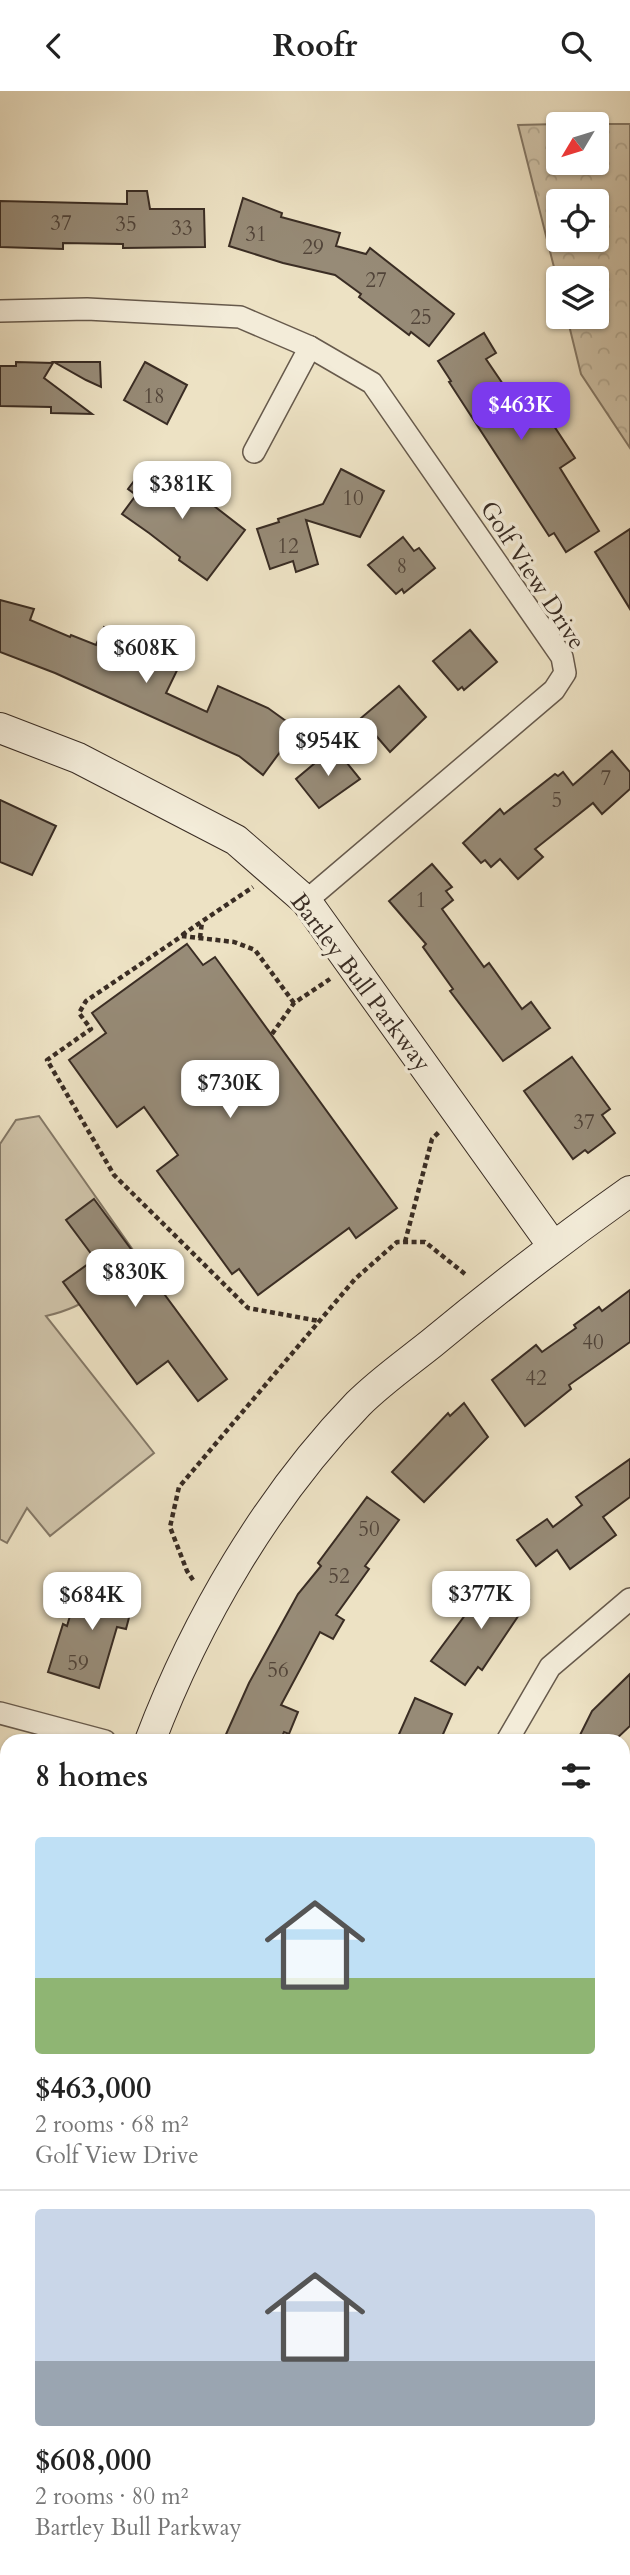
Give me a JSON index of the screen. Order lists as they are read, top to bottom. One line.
{"streets":{"street":["Golf View Drive","Bartley Bull Parkway"]},"crossings":[["Golf View Drive","Bartley Bull Parkway"]],"house_numbers":["37","35","33","31","29","27","25","18","10","12","8","7","5","1","37","40","42","50","52","59","56"],"north":"bottom left","page":{"header":"Roofr","price":["$463K","$381K","$608K","$954K","$730K","$830K","$377K","$684K"],"heading":"8 homes","list":[{"name":"$463,000","note":"2 rooms · 68 m² · Golf View Drive"},{"name":"$608,000","note":"2 rooms · 80 m² · Bartley Bull Parkway"}]}}
